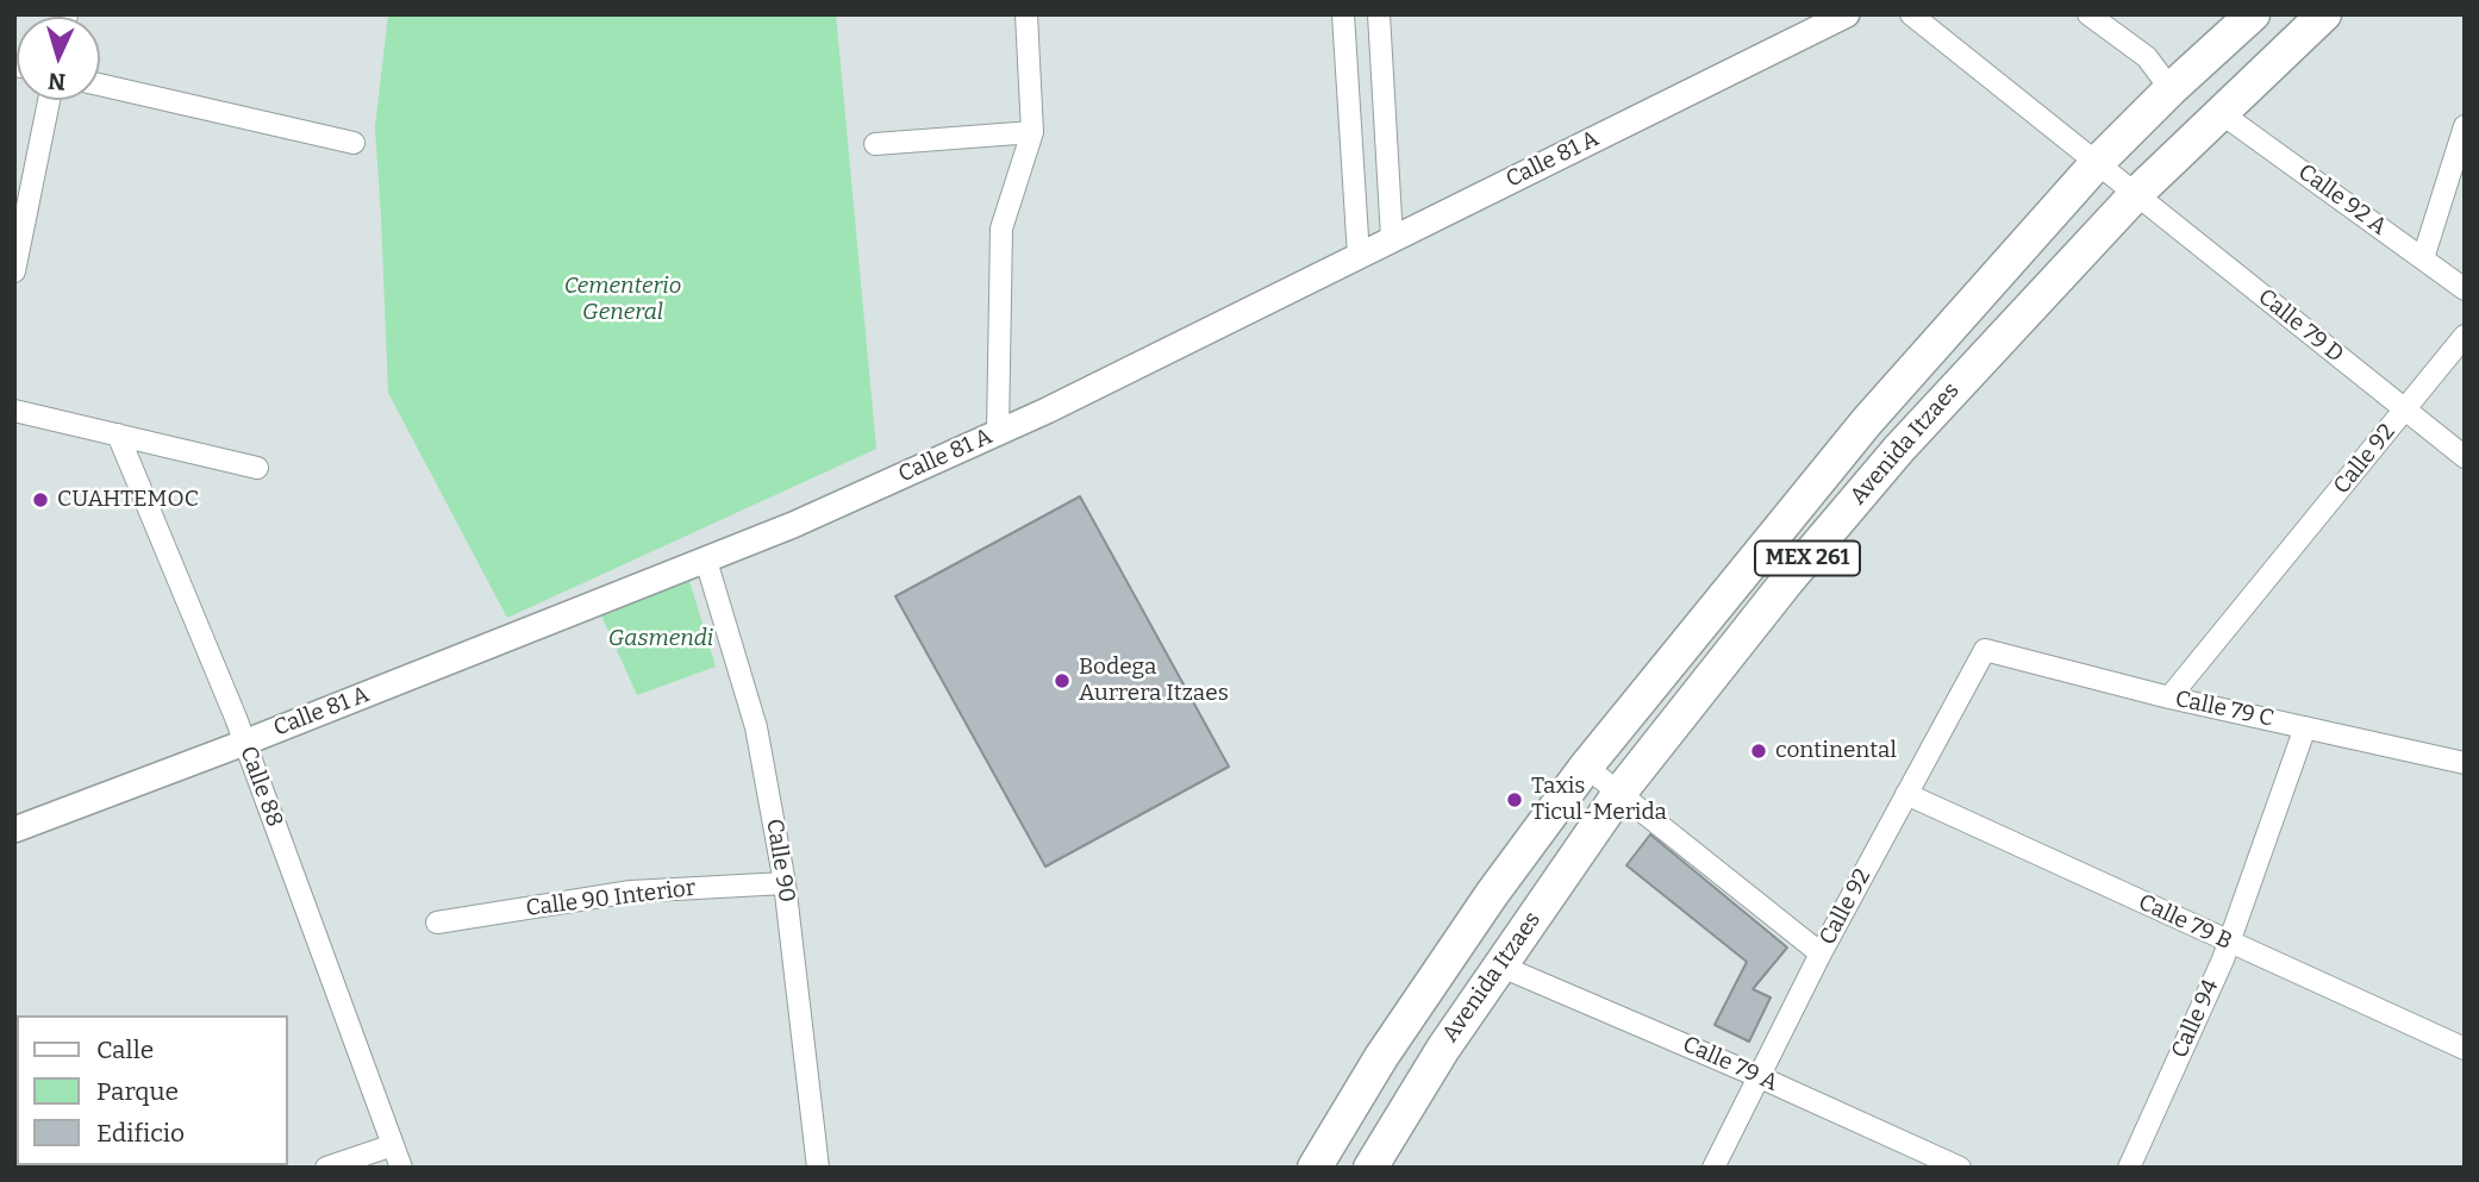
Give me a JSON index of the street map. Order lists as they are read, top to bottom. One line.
{"streets":{"main road":["Avenida Itzaes","MEX 261"],"street":["Calle 81 A","Calle 92 A","Calle 79 D","Calle 92","Calle 79 C","Calle 88","Calle 90","Calle 90 Interior","Calle 79 B","Calle 94","Calle 79 A"]},"crossings":[["Calle 81 A","Calle 88"],["Calle 81 A","Calle 90"],["Calle 92 A","Avenida Itzaes"],["Calle 79 D","Avenida Itzaes"],["Calle 79 D","Calle 92"],["Avenida Itzaes","Calle 79 A"],["Calle 92","Calle 79 C"],["Calle 92","Calle 79 B"],["Calle 92","Calle 79 A"],["Calle 79 C","Calle 94"],["Calle 90","Calle 90 Interior"],["Calle 79 B","Calle 94"]],"parks":["Cementerio General","Gasmendi"],"places":["CUAHTEMOC","Bodega Aurrera Itzaes","continental","Taxis Ticul-Merida"],"legend":["Calle","Parque","Edificio"],"north":"bottom"}
